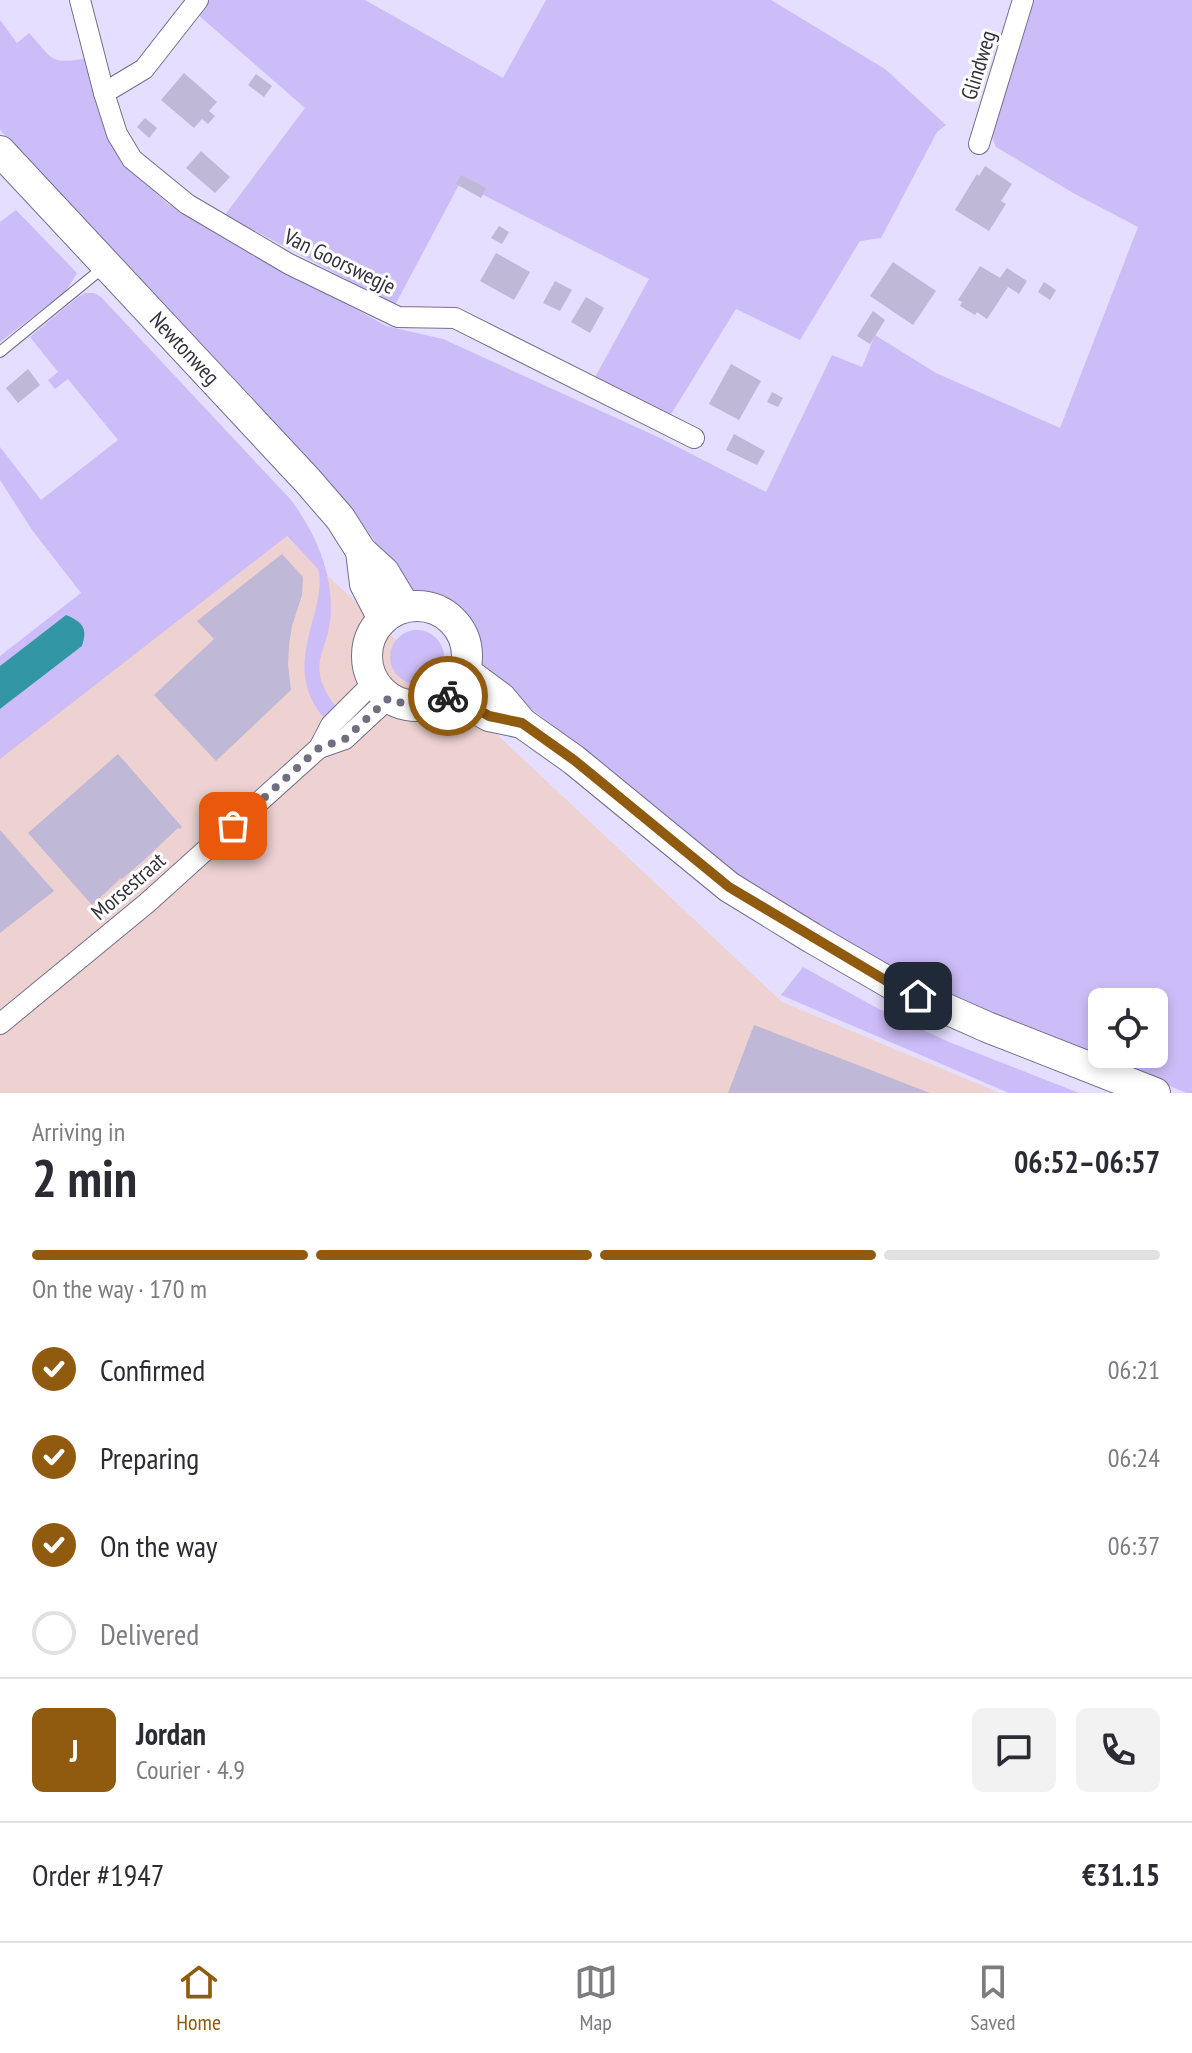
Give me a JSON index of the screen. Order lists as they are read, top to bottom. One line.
{"streets":{"main road":["Newtonweg"],"street":["Glindweg","Van Goorswegje","Morsestraat"]},"crossings":[["Newtonweg","Morsestraat"]],"page":{"heading":["2 min","Arriving in","06:52–06:57"],"panel":["Jordan","Courier · 4.9","Order #1947","€31.15"],"bar":"On the way · 170 m","list":[["Confirmed","06:21"],["Preparing","06:24"],["On the way","06:37"],"Delivered"],"round":"J","tabs":["Home","Map","Saved"]}}
